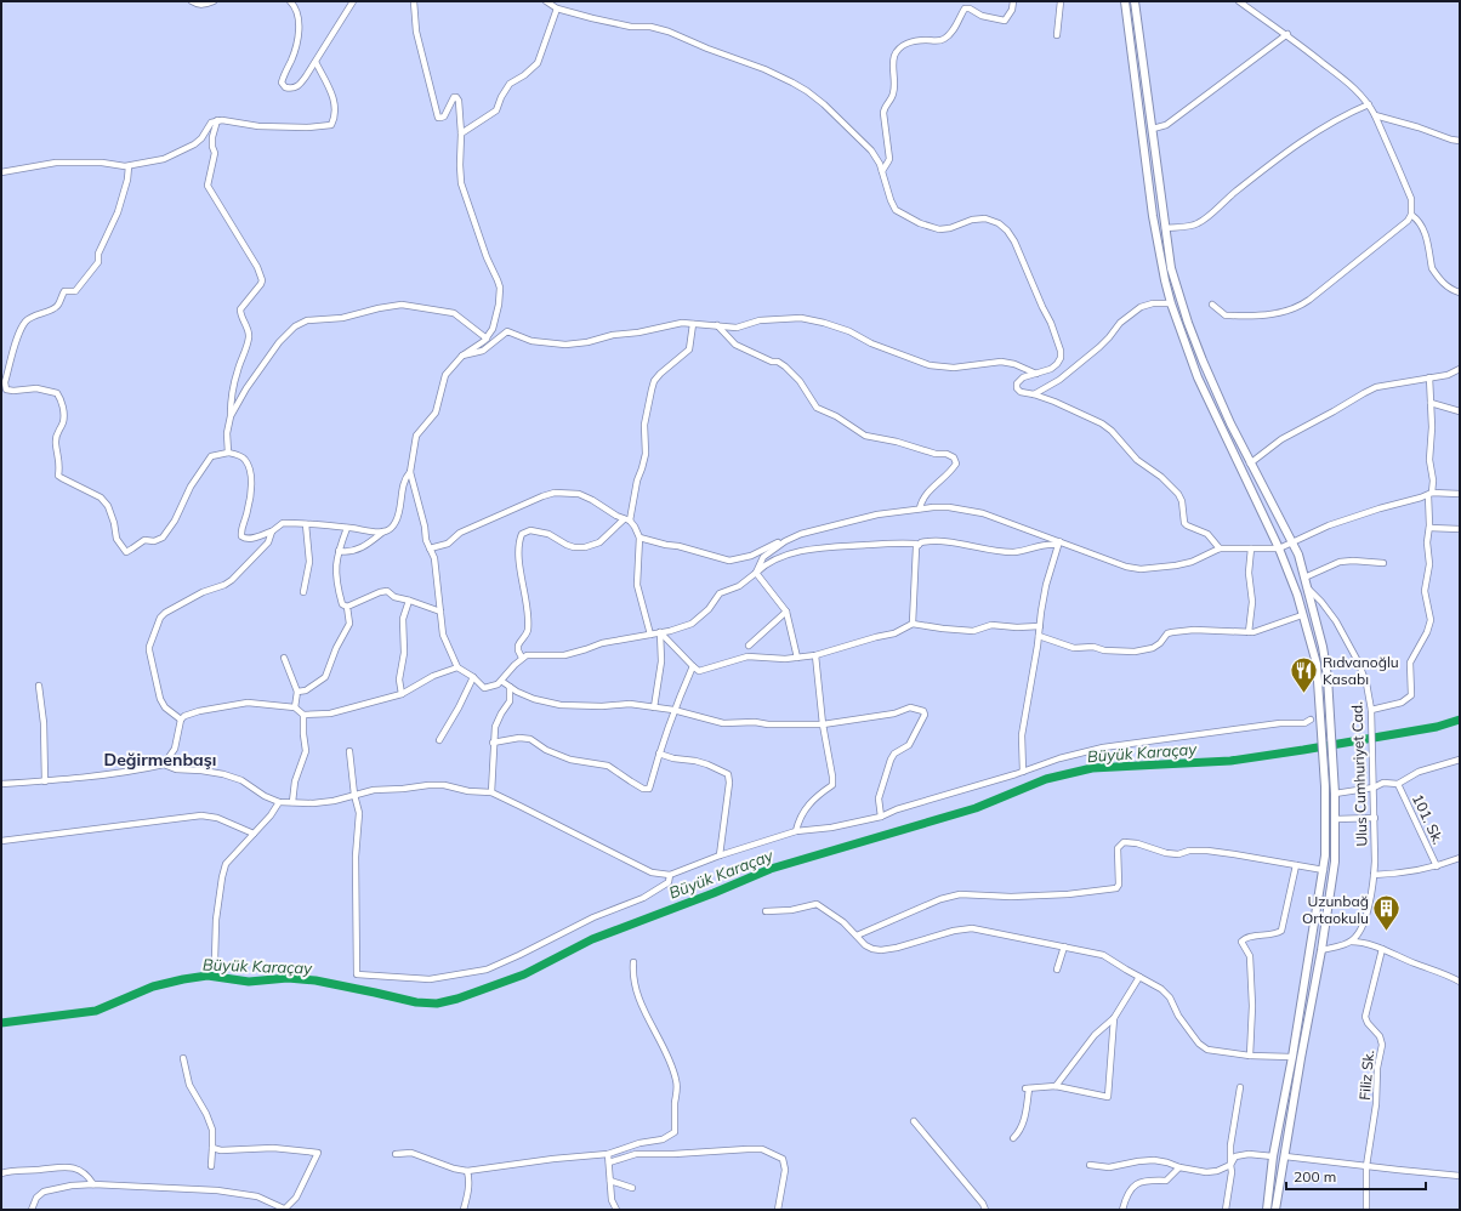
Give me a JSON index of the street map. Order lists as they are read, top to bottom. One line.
{"streets":{"street":["Ulus Cumhuriyet Cad.","101. Sk.","Filiz Sk."]},"districts":["Değirmenbaşı"],"water":["Büyük Karaçay"],"places":{"restaurant":["Rıdvanoğlu Kasabı"],"building":["Uzunbağ Ortaokulu"]},"scale_bar":"200 m"}
